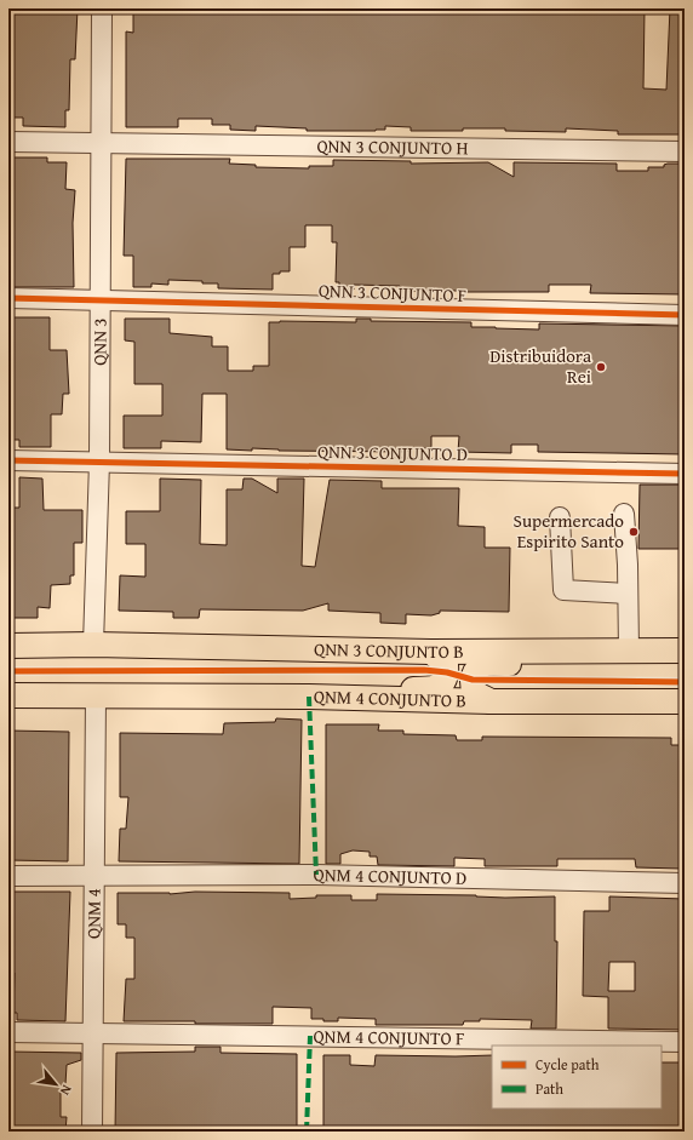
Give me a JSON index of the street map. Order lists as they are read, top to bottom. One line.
{"streets":{"main road":["QNN 3 CONJUNTO B","QNM 4 CONJUNTO B"],"street":["QNN 3 CONJUNTO H","QNN 3 CONJUNTO F","QNN 3","QNN 3 CONJUNTO D","QNM 4 CONJUNTO D","QNM 4","QNM 4 CONJUNTO F"]},"crossings":[["QNN 3 CONJUNTO H","QNN 3"],["QNN 3 CONJUNTO F","QNN 3"],["QNN 3","QNN 3 CONJUNTO D"],["QNN 3","QNN 3 CONJUNTO B"],["QNM 4 CONJUNTO B","QNM 4"],["QNM 4 CONJUNTO D","QNM 4"],["QNM 4","QNM 4 CONJUNTO F"]],"places":["Distribuidora Rei","Supermercado Espirito Santo"],"legend":["Cycle path","Path"],"north":"bottom right"}
